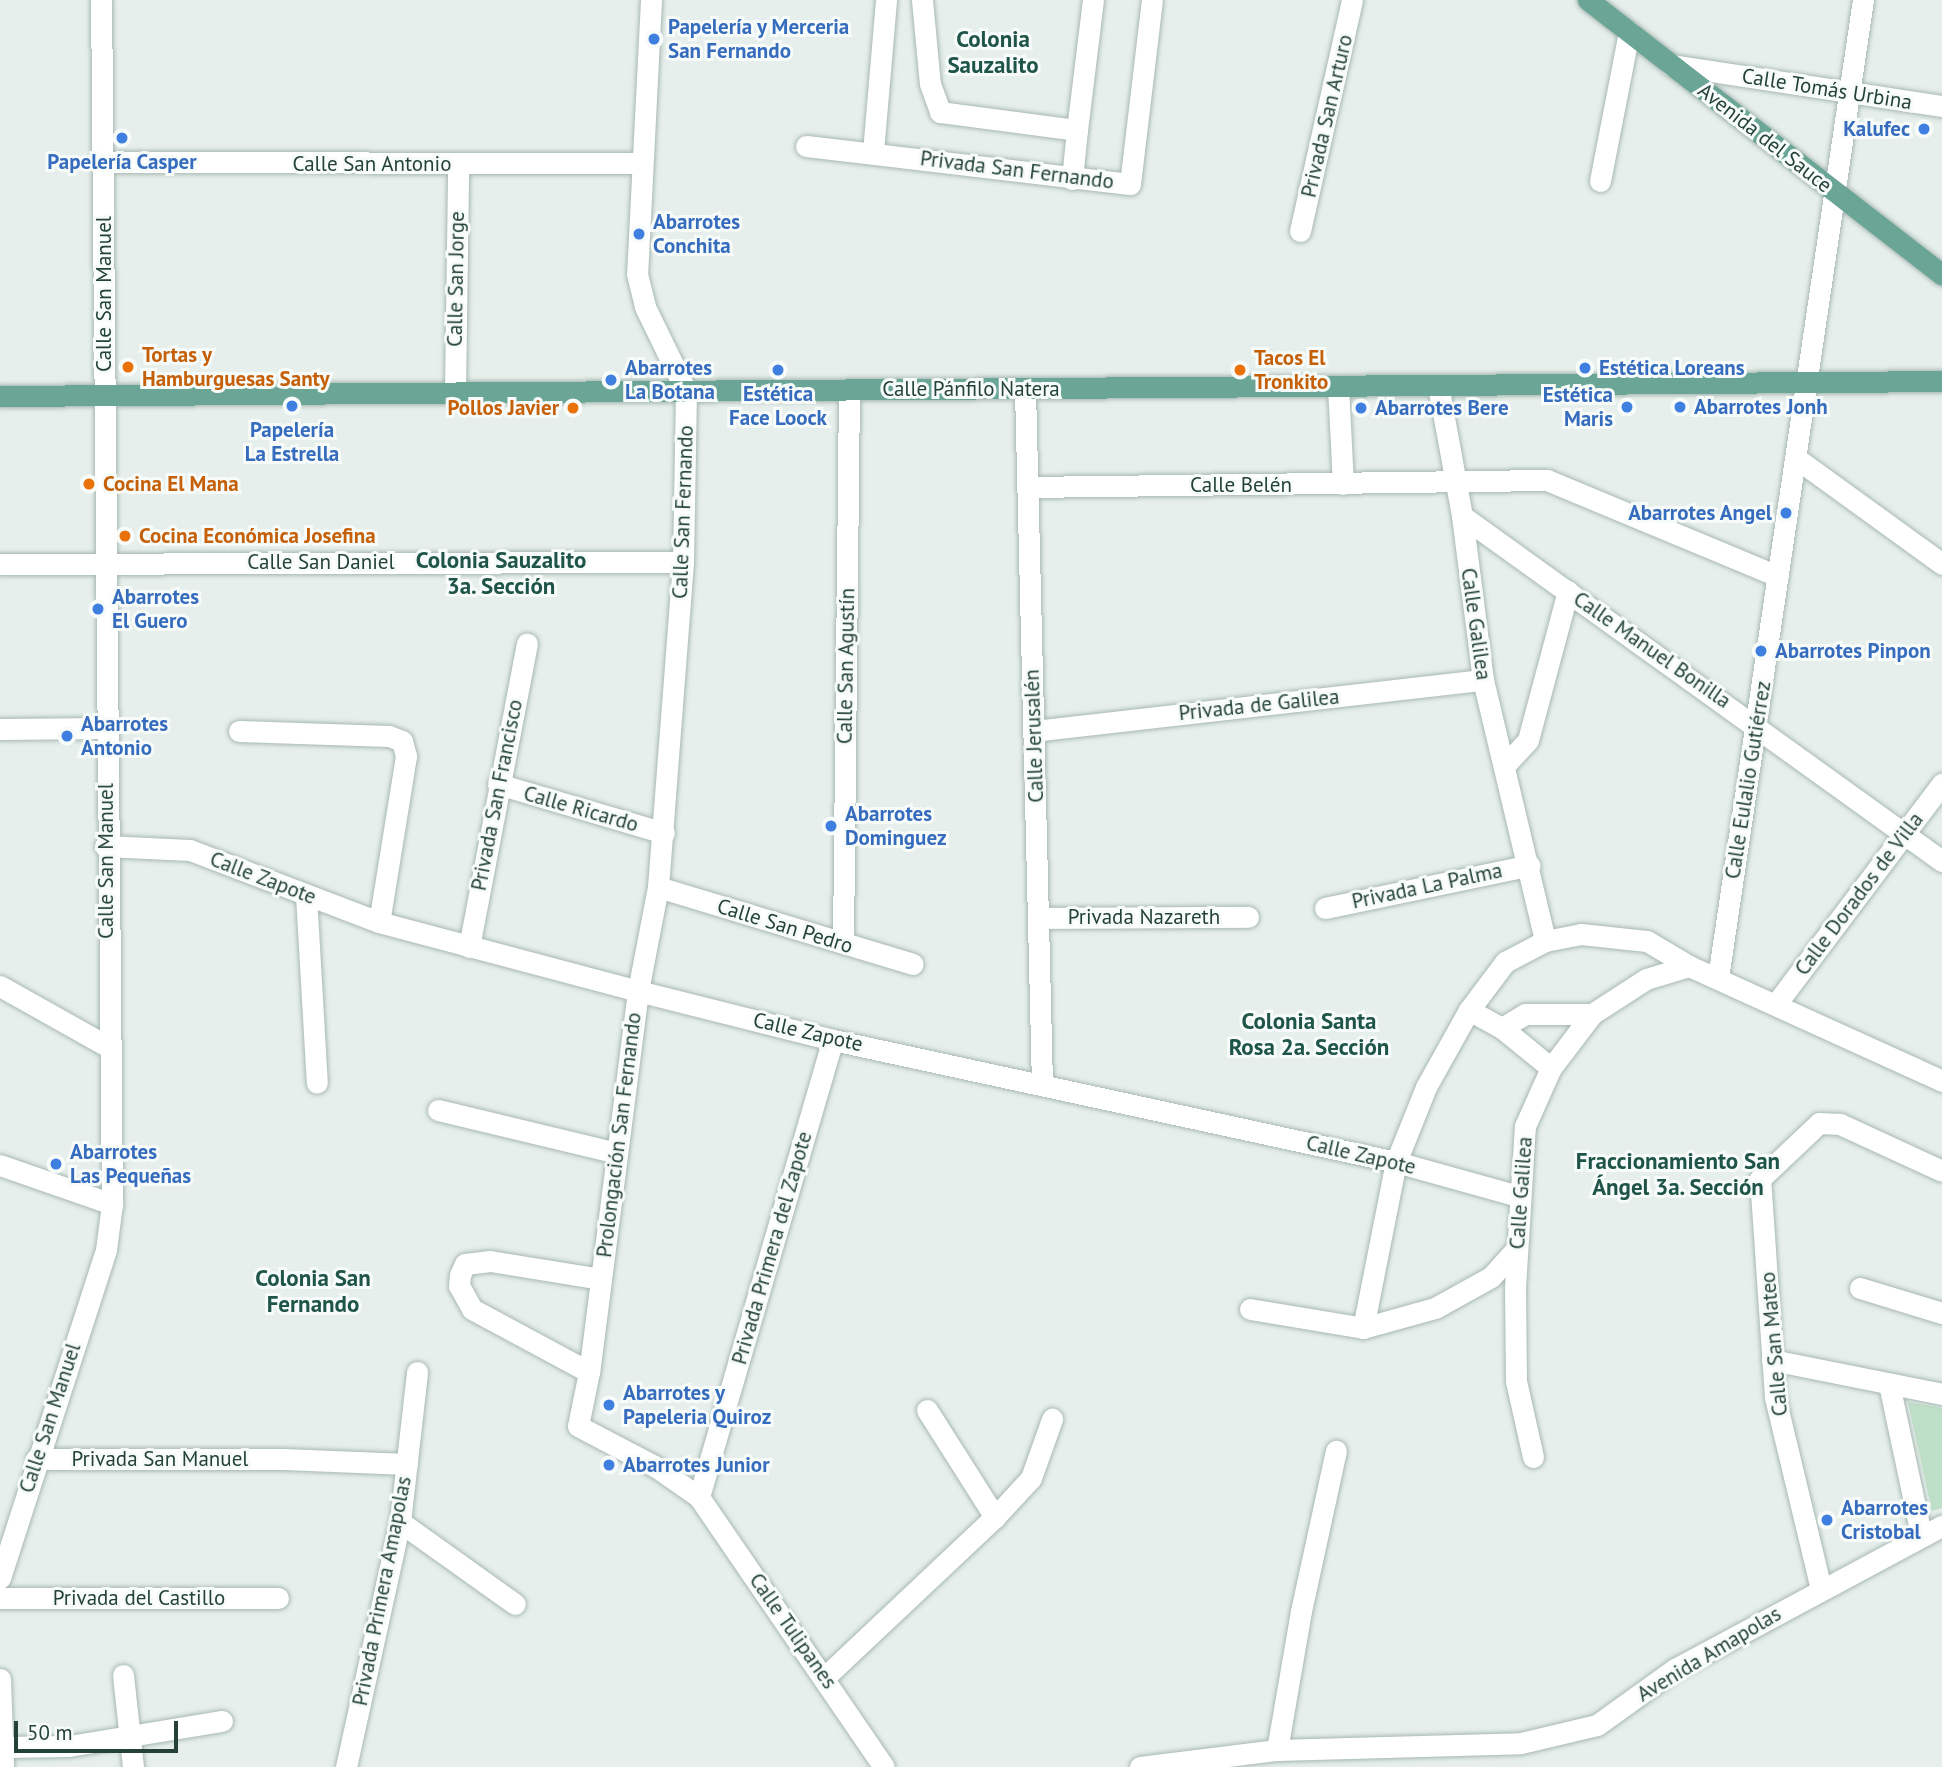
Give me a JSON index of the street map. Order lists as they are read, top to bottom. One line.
{"streets":{"main road":["Avenida del Sauce","Calle Pánfilo Natera"],"street":["Calle Tomás Urbina","Privada San Arturo","Calle San Antonio","Privada San Fernando","Calle San Jorge","Calle San Manuel","Calle Belén","Calle San Fernando","Calle San Daniel","Calle Galilea","Calle Manuel Bonilla","Calle San Agustín","Privada de Galilea","Calle Jerusalén","Calle Eulalio Gutiérrez","Privada San Francisco","Calle Ricardo","Calle Zapote","Privada La Palma","Calle Dorados de Villa","Privada Nazareth","Calle San Pedro","Prolongación San Fernando","Privada Primera del Zapote","Calle San Mateo","Privada San Manuel","Privada Primera Amapolas","Privada del Castillo","Calle Tulipanes","Avenida Amapolas"]},"crossings":[["Calle Tomás Urbina","Avenida del Sauce"],["Calle Tomás Urbina","Calle Eulalio Gutiérrez"],["Avenida del Sauce","Calle Eulalio Gutiérrez"],["Calle San Antonio","Calle San Jorge"],["Calle San Antonio","Calle San Manuel"],["Calle San Antonio","Calle San Fernando"],["Calle San Jorge","Calle Pánfilo Natera"],["Calle San Manuel","Calle Pánfilo Natera"],["Calle San Manuel","Calle San Daniel"],["Calle San Manuel","Calle Zapote"],["Calle San Manuel","Privada San Manuel"],["Calle Pánfilo Natera","Calle San Fernando"],["Calle Pánfilo Natera","Calle Galilea"],["Calle Pánfilo Natera","Calle San Agustín"],["Calle Pánfilo Natera","Calle Jerusalén"],["Calle Pánfilo Natera","Calle Eulalio Gutiérrez"],["Calle Belén","Calle Galilea"],["Calle Belén","Calle Jerusalén"],["Calle Belén","Calle Eulalio Gutiérrez"],["Calle San Fernando","Calle San Daniel"],["Calle San Fernando","Calle Ricardo"],["Calle San Fernando","Calle Zapote"],["Calle San Fernando","Calle San Pedro"],["Calle San Fernando","Prolongación San Fernando"],["Calle Galilea","Calle Manuel Bonilla"],["Calle Galilea","Privada de Galilea"],["Calle Galilea","Calle Zapote"],["Calle Galilea","Privada La Palma"],["Calle Manuel Bonilla","Calle Eulalio Gutiérrez"],["Calle Manuel Bonilla","Calle Dorados de Villa"],["Calle San Agustín","Calle San Pedro"],["Privada de Galilea","Calle Jerusalén"],["Calle Jerusalén","Calle Zapote"],["Calle Jerusalén","Privada Nazareth"],["Privada San Francisco","Calle Ricardo"],["Privada San Francisco","Calle Zapote"],["Calle Zapote","Prolongación San Fernando"],["Calle Zapote","Privada Primera del Zapote"],["Prolongación San Fernando","Privada Primera del Zapote"],["Prolongación San Fernando","Calle Tulipanes"],["Privada Primera del Zapote","Calle Tulipanes"],["Calle San Mateo","Avenida Amapolas"],["Privada San Manuel","Privada Primera Amapolas"]],"districts":["Colonia Sauzalito","Colonia Sauzalito 3a. Sección","Colonia Santa Rosa 2a. Sección","Fraccionamiento San Ángel 3a. Sección","Colonia San Fernando"],"places":["Papelería y Merceria San Fernando","Kalufec","Papelería Casper","Abarrotes Conchita","Tortas y Hamburguesas Santy","Estética Loreans","Estética Face Loock","Tacos El Tronkito","Abarrotes La Botana","Papelería La Estrella","Estética Maris","Abarrotes Jonh","Pollos Javier","Abarrotes Bere","Cocina El Mana","Abarrotes Angel","Cocina Económica Josefina","Abarrotes El Guero","Abarrotes Pinpon","Abarrotes Antonio","Abarrotes Dominguez","Abarrotes Las Pequeñas","Abarrotes y Papeleria Quiroz","Abarrotes Junior","Abarrotes Cristobal"],"scale_bar":"50 m"}
